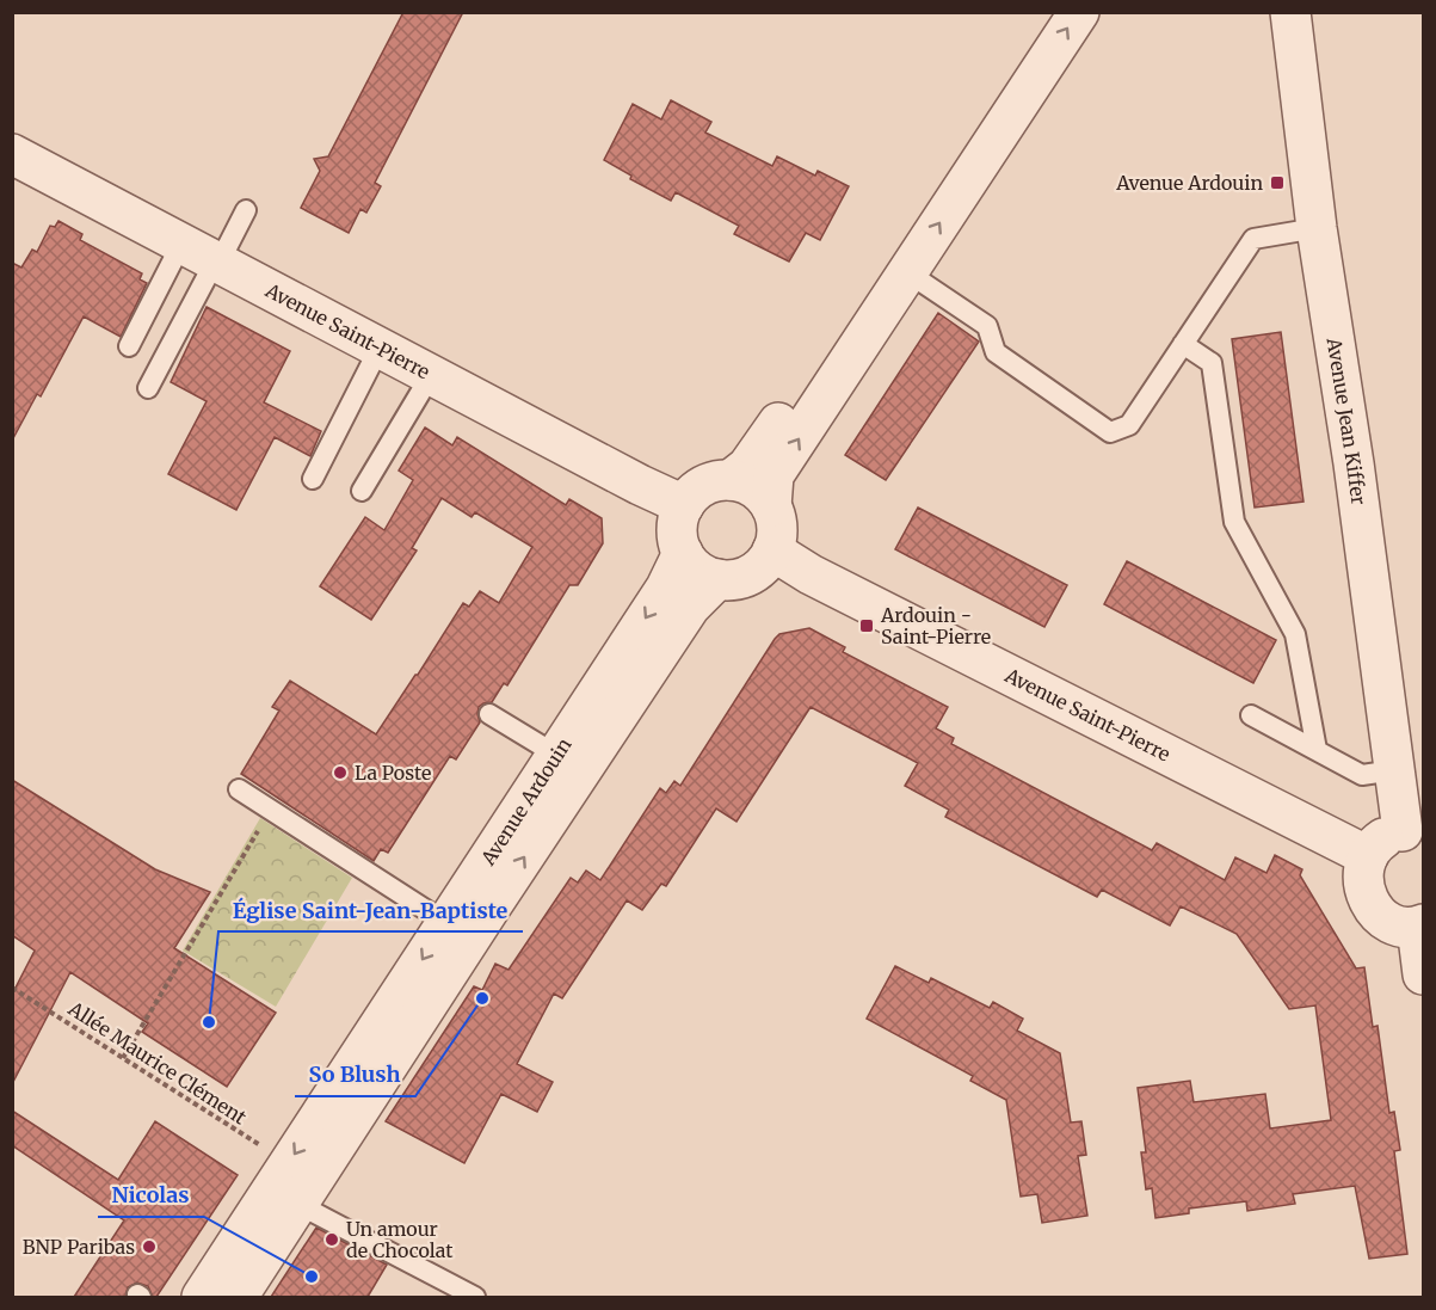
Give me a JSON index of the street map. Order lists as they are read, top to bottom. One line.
{"streets":{"street":["Avenue Saint-Pierre","Avenue Jean Kiffer","Avenue Ardouin"],"path":["Allée Maurice Clément"]},"crossings":[["Avenue Saint-Pierre","Avenue Ardouin"],["Avenue Ardouin","Allée Maurice Clément"]],"places":{"transit":["Avenue Ardouin","Ardouin - Saint-Pierre"],"other":["La Poste","So Blush","Église Saint-Jean-Baptiste","Un amour de Chocolat","BNP Paribas","Nicolas"]}}
